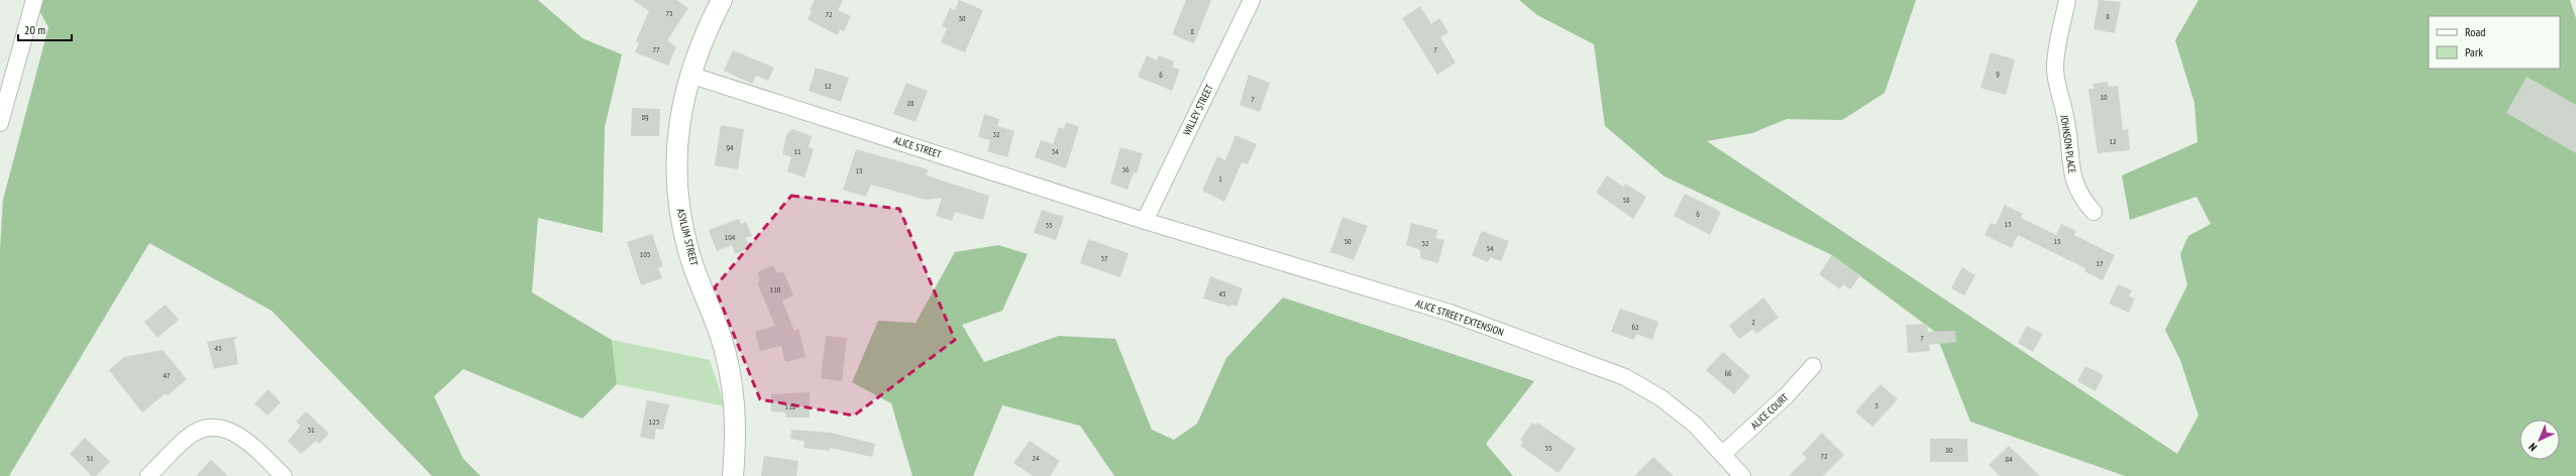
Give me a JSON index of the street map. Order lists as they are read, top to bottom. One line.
{"streets":{"street":["WILLEY STREET","JOHNSON PLACE","ALICE STREET","ASYLUM STREET","ALICE STREET EXTENSION","ALICE COURT"]},"crossings":[["WILLEY STREET","ALICE STREET"],["WILLEY STREET","ALICE STREET EXTENSION"],["ALICE STREET","ASYLUM STREET"],["ALICE STREET","ALICE STREET EXTENSION"],["ALICE STREET EXTENSION","ALICE COURT"]],"house_numbers":["75","72","8","30","8","77","7","9","6","12","10","7","28","89","32","12","94","11","34","36","15","1","58","6","13","35","104","50","15","52","54","105","37","17","110","45","2","62","7","43","66","47","3","118","123","31","55","80","72","51","24","84"],"legend":["Road","Park"],"scale_bar":"20 m","north":"bottom left"}
